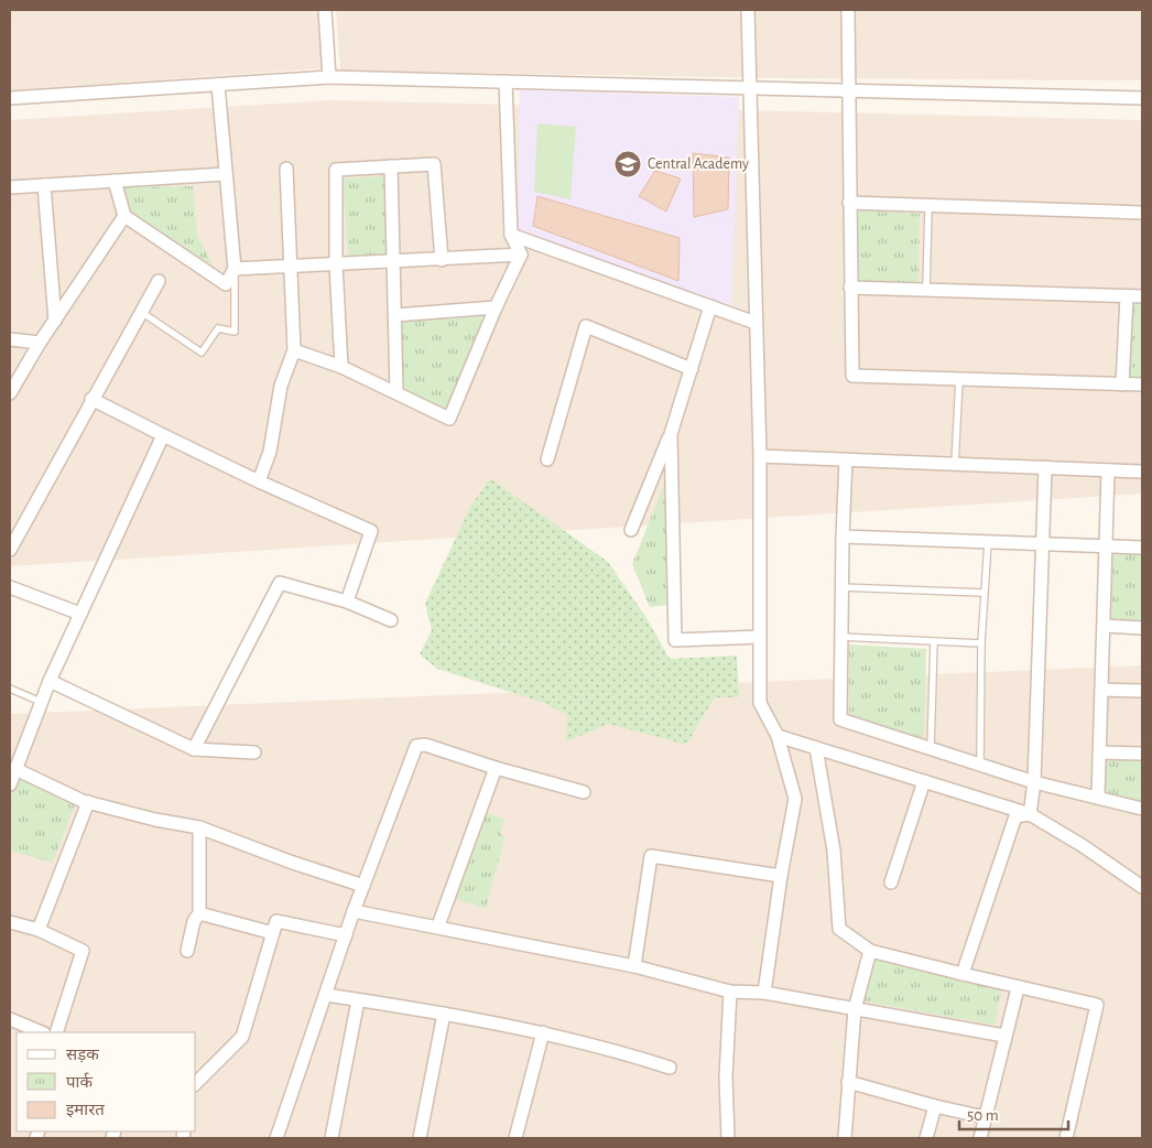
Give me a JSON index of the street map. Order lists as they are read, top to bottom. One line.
{"places":{"school or university":["Central Academy"]},"legend":["सड़क","पार्क","इमारत"],"scale_bar":"50 m"}
